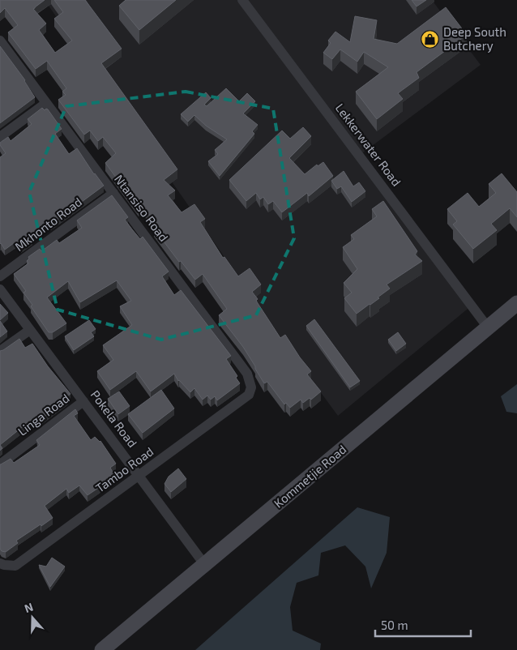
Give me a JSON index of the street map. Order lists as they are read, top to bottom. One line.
{"streets":{"main road":["Kommetjie Road"],"street":["Lekkerwater Road","Ntansiso Road","Mkhonto Road","Linga Road","Pokela Road","Tambo Road"]},"crossings":[["Lekkerwater Road","Kommetjie Road"],["Ntansiso Road","Mkhonto Road"],["Ntansiso Road","Tambo Road"],["Linga Road","Pokela Road"],["Pokela Road","Tambo Road"],["Pokela Road","Kommetjie Road"]],"places":{"shop":["Deep South Butchery"]},"scale_bar":"50 m","north":"top"}
